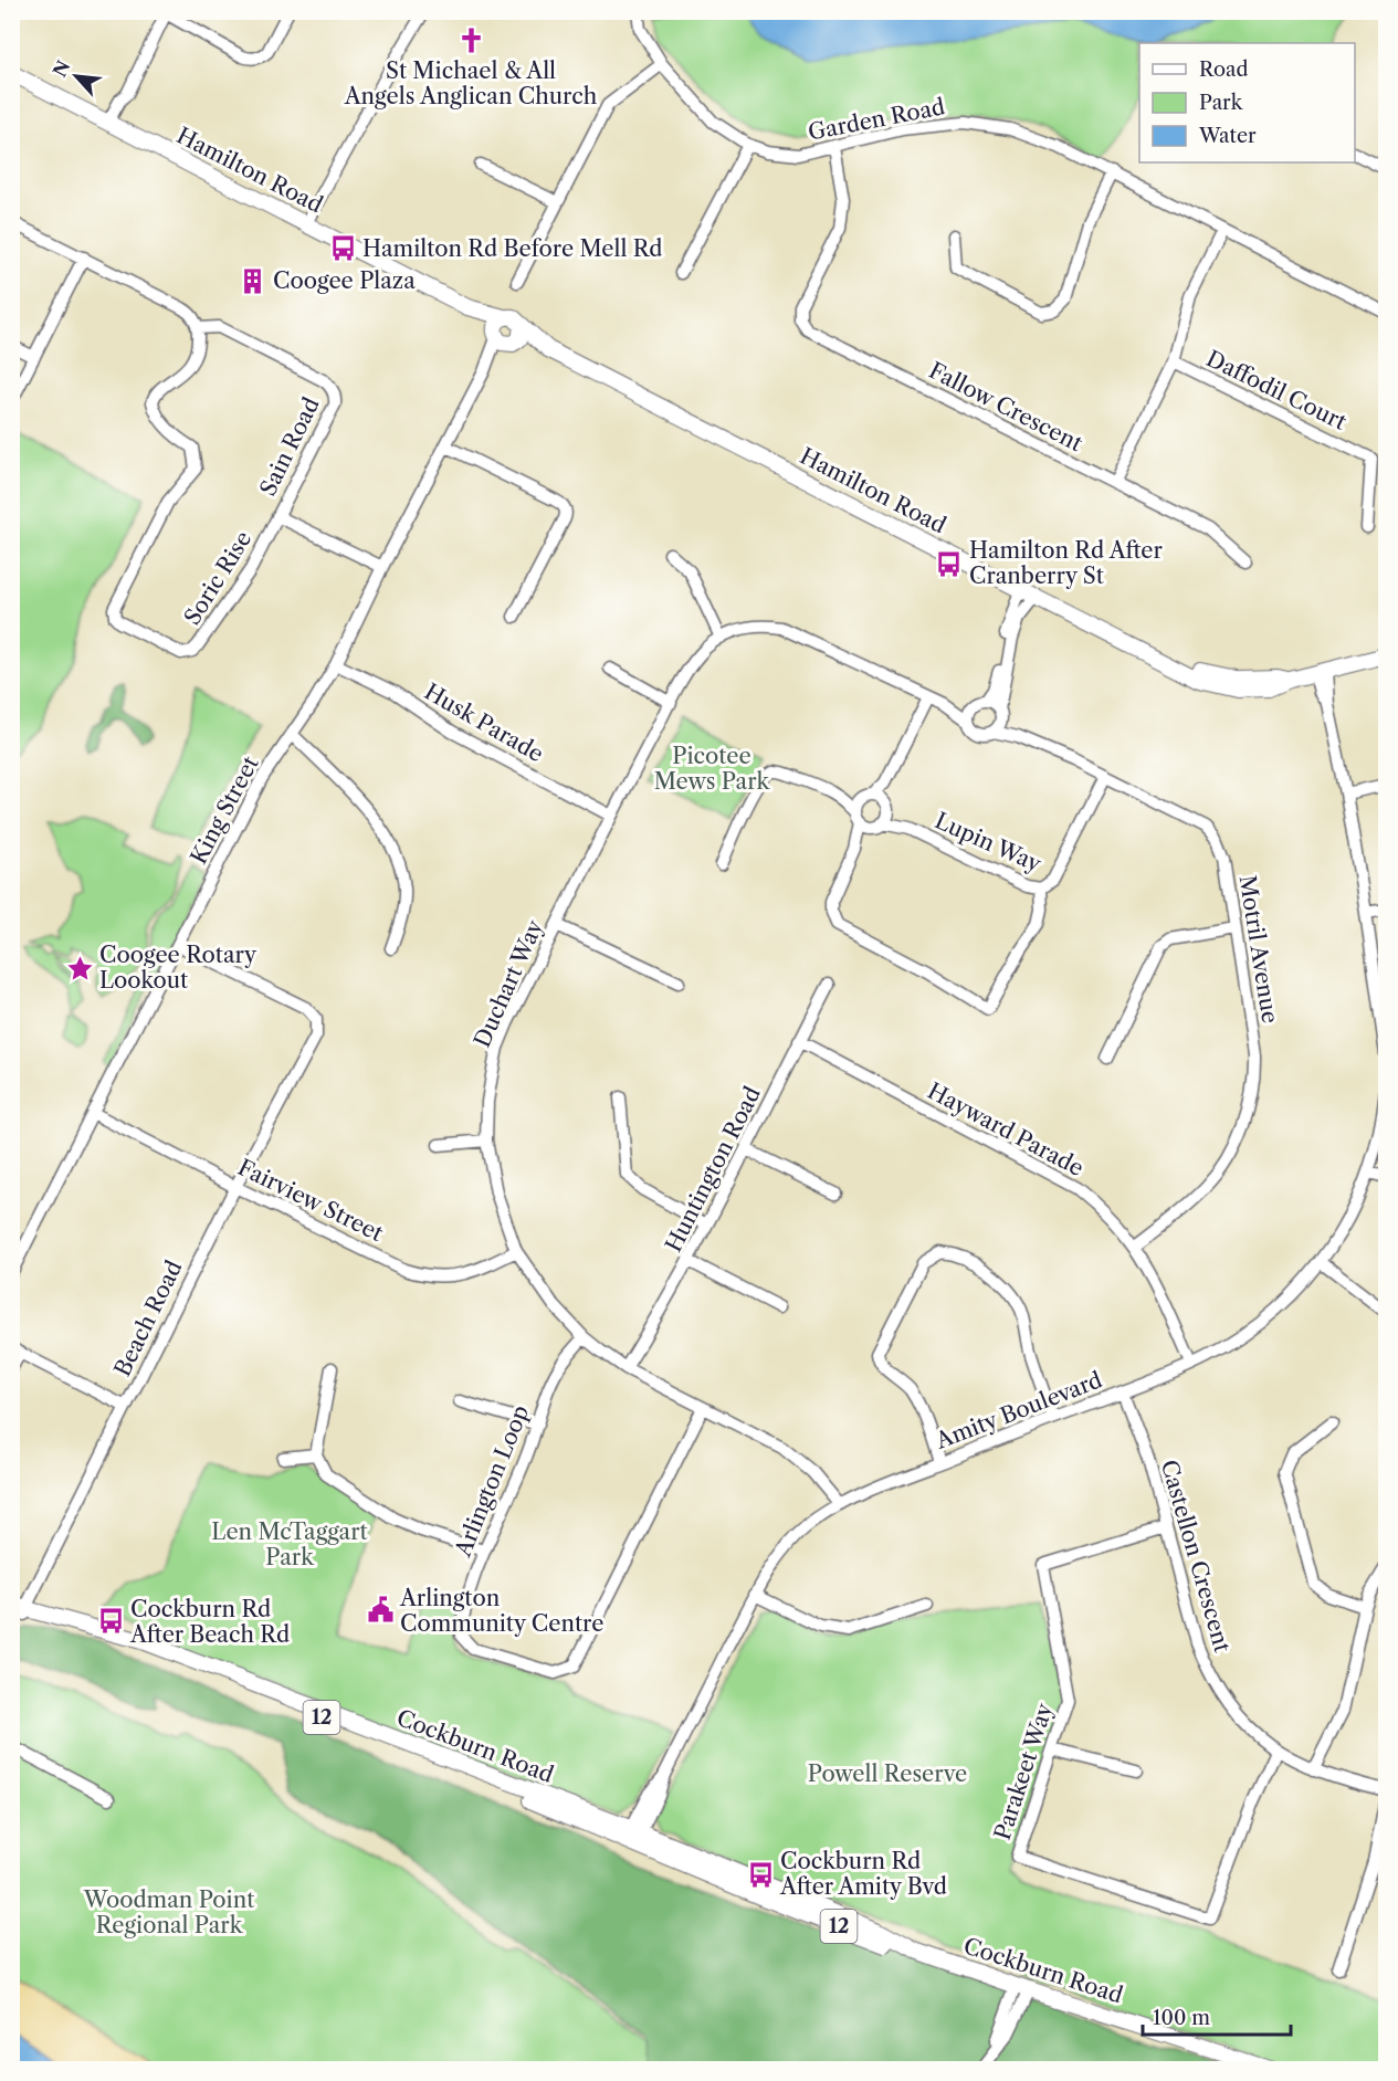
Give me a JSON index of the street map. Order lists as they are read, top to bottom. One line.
{"streets":{"main road":["Hamilton Road","12","Cockburn Road"],"street":["Garden Road","Daffodil Court","Fallow Crescent","Sain Road","Soric Rise","Husk Parade","King Street","Lupin Way","Motril Avenue","Duchart Way","Hayward Parade","Huntington Road","Fairview Street","Beach Road","Amity Boulevard","Arlington Loop","Castellon Crescent","Parakeet Way"]},"crossings":[["Garden Road","Fallow Crescent"],["Hamilton Road","King Street"],["Sain Road","Soric Rise"],["Sain Road","King Street"],["Husk Parade","King Street"],["Husk Parade","Duchart Way"],["King Street","Fairview Street"],["King Street","Beach Road"],["Lupin Way","Motril Avenue"],["Motril Avenue","Duchart Way"],["Motril Avenue","Hayward Parade"],["Duchart Way","Huntington Road"],["Duchart Way","Fairview Street"],["Duchart Way","Amity Boulevard"],["Duchart Way","Arlington Loop"],["Hayward Parade","Huntington Road"],["Hayward Parade","Amity Boulevard"],["Fairview Street","Beach Road"],["Beach Road","Cockburn Road"],["Amity Boulevard","Castellon Crescent"],["Amity Boulevard","Cockburn Road"],["Castellon Crescent","Parakeet Way"]],"parks":["Picotee Mews Park","Len McTaggart Park","Powell Reserve","Woodman Point Regional Park"],"places":{"church":["St Michael & All Angels Anglican Church"],"bus stop":["Hamilton Rd Before Mell Rd","Hamilton Rd After Cranberry St","Cockburn Rd After Beach Rd","Cockburn Rd After Amity Bvd"],"building":["Coogee Plaza"],"place":["Coogee Rotary Lookout"],"public building":["Arlington Community Centre"]},"legend":["Road","Park","Water"],"scale_bar":"100 m","north":"top left"}
